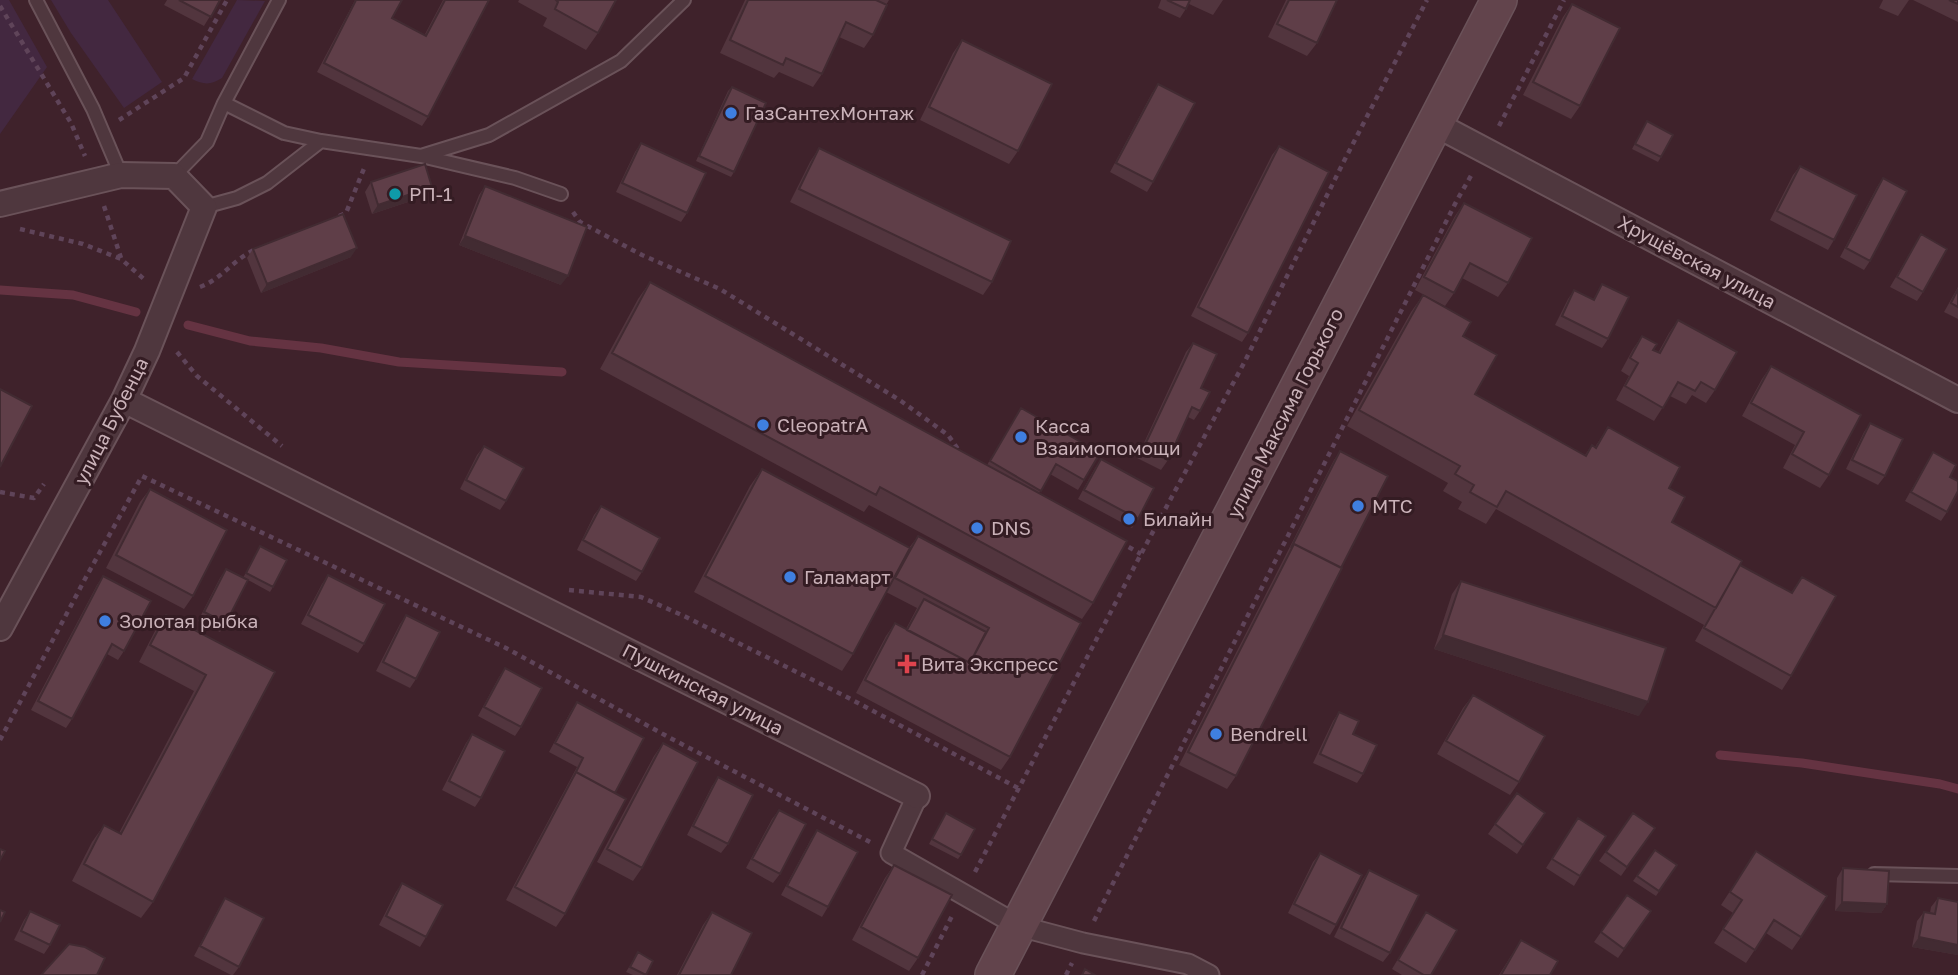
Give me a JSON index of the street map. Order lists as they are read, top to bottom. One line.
{"streets":{"main road":["улица Максима Горького"],"street":["Хрущёвская улица","улица Бубенца","Пушкинская улица"]},"crossings":[["Хрущёвская улица","улица Максима Горького"],["улица Бубенца","Пушкинская улица"]],"places":{"other":["ГазСантехМонтаж","РП-1","CleopatrA","Касса Взаимопомощи","МТС","Билайн","DNS","Галамарт","Золотая рыбка","Bendrell"],"health":["Вита Экспресс"]}}
